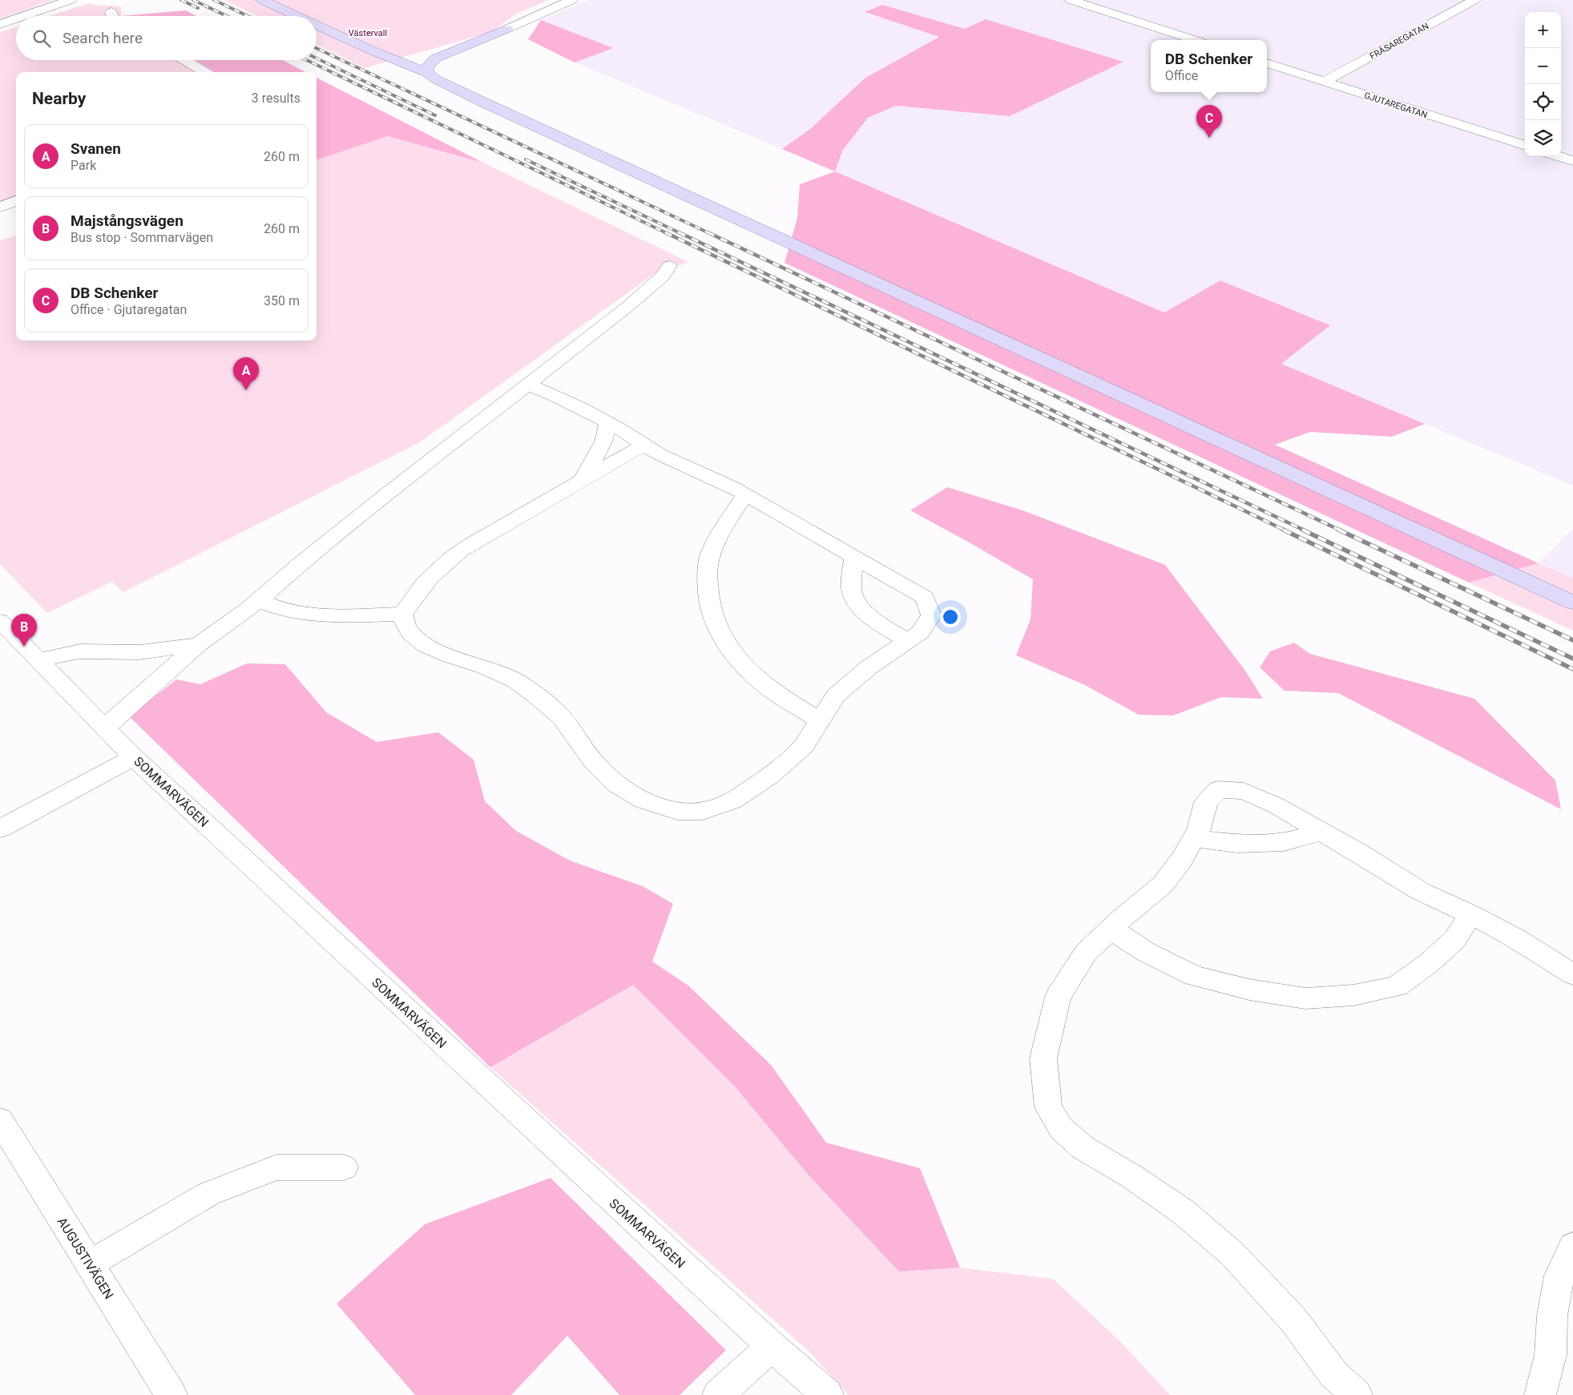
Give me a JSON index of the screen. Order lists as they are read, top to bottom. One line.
{"streets":{"street":["FRÄSAREGATAN","GJUTAREGATAN","SOMMARVÄGEN","AUGUSTIVÄGEN"]},"crossings":[["FRÄSAREGATAN","GJUTAREGATAN"]],"parks":["Västervall"],"page":{"map_buttons":["+","−"],"search":"Search here","popup":["DB Schenker","Office"],"heading":["Nearby","3 results"],"pins":["C","A","B"],"list":[{"mark":"A","name":"Svanen","note":"Park","value":"260 m"},{"mark":"B","name":"Majstångsvägen","note":"Bus stop · Sommarvägen","value":"260 m"},{"mark":"C","name":"DB Schenker","note":"Office · Gjutaregatan","value":"350 m"}]}}
